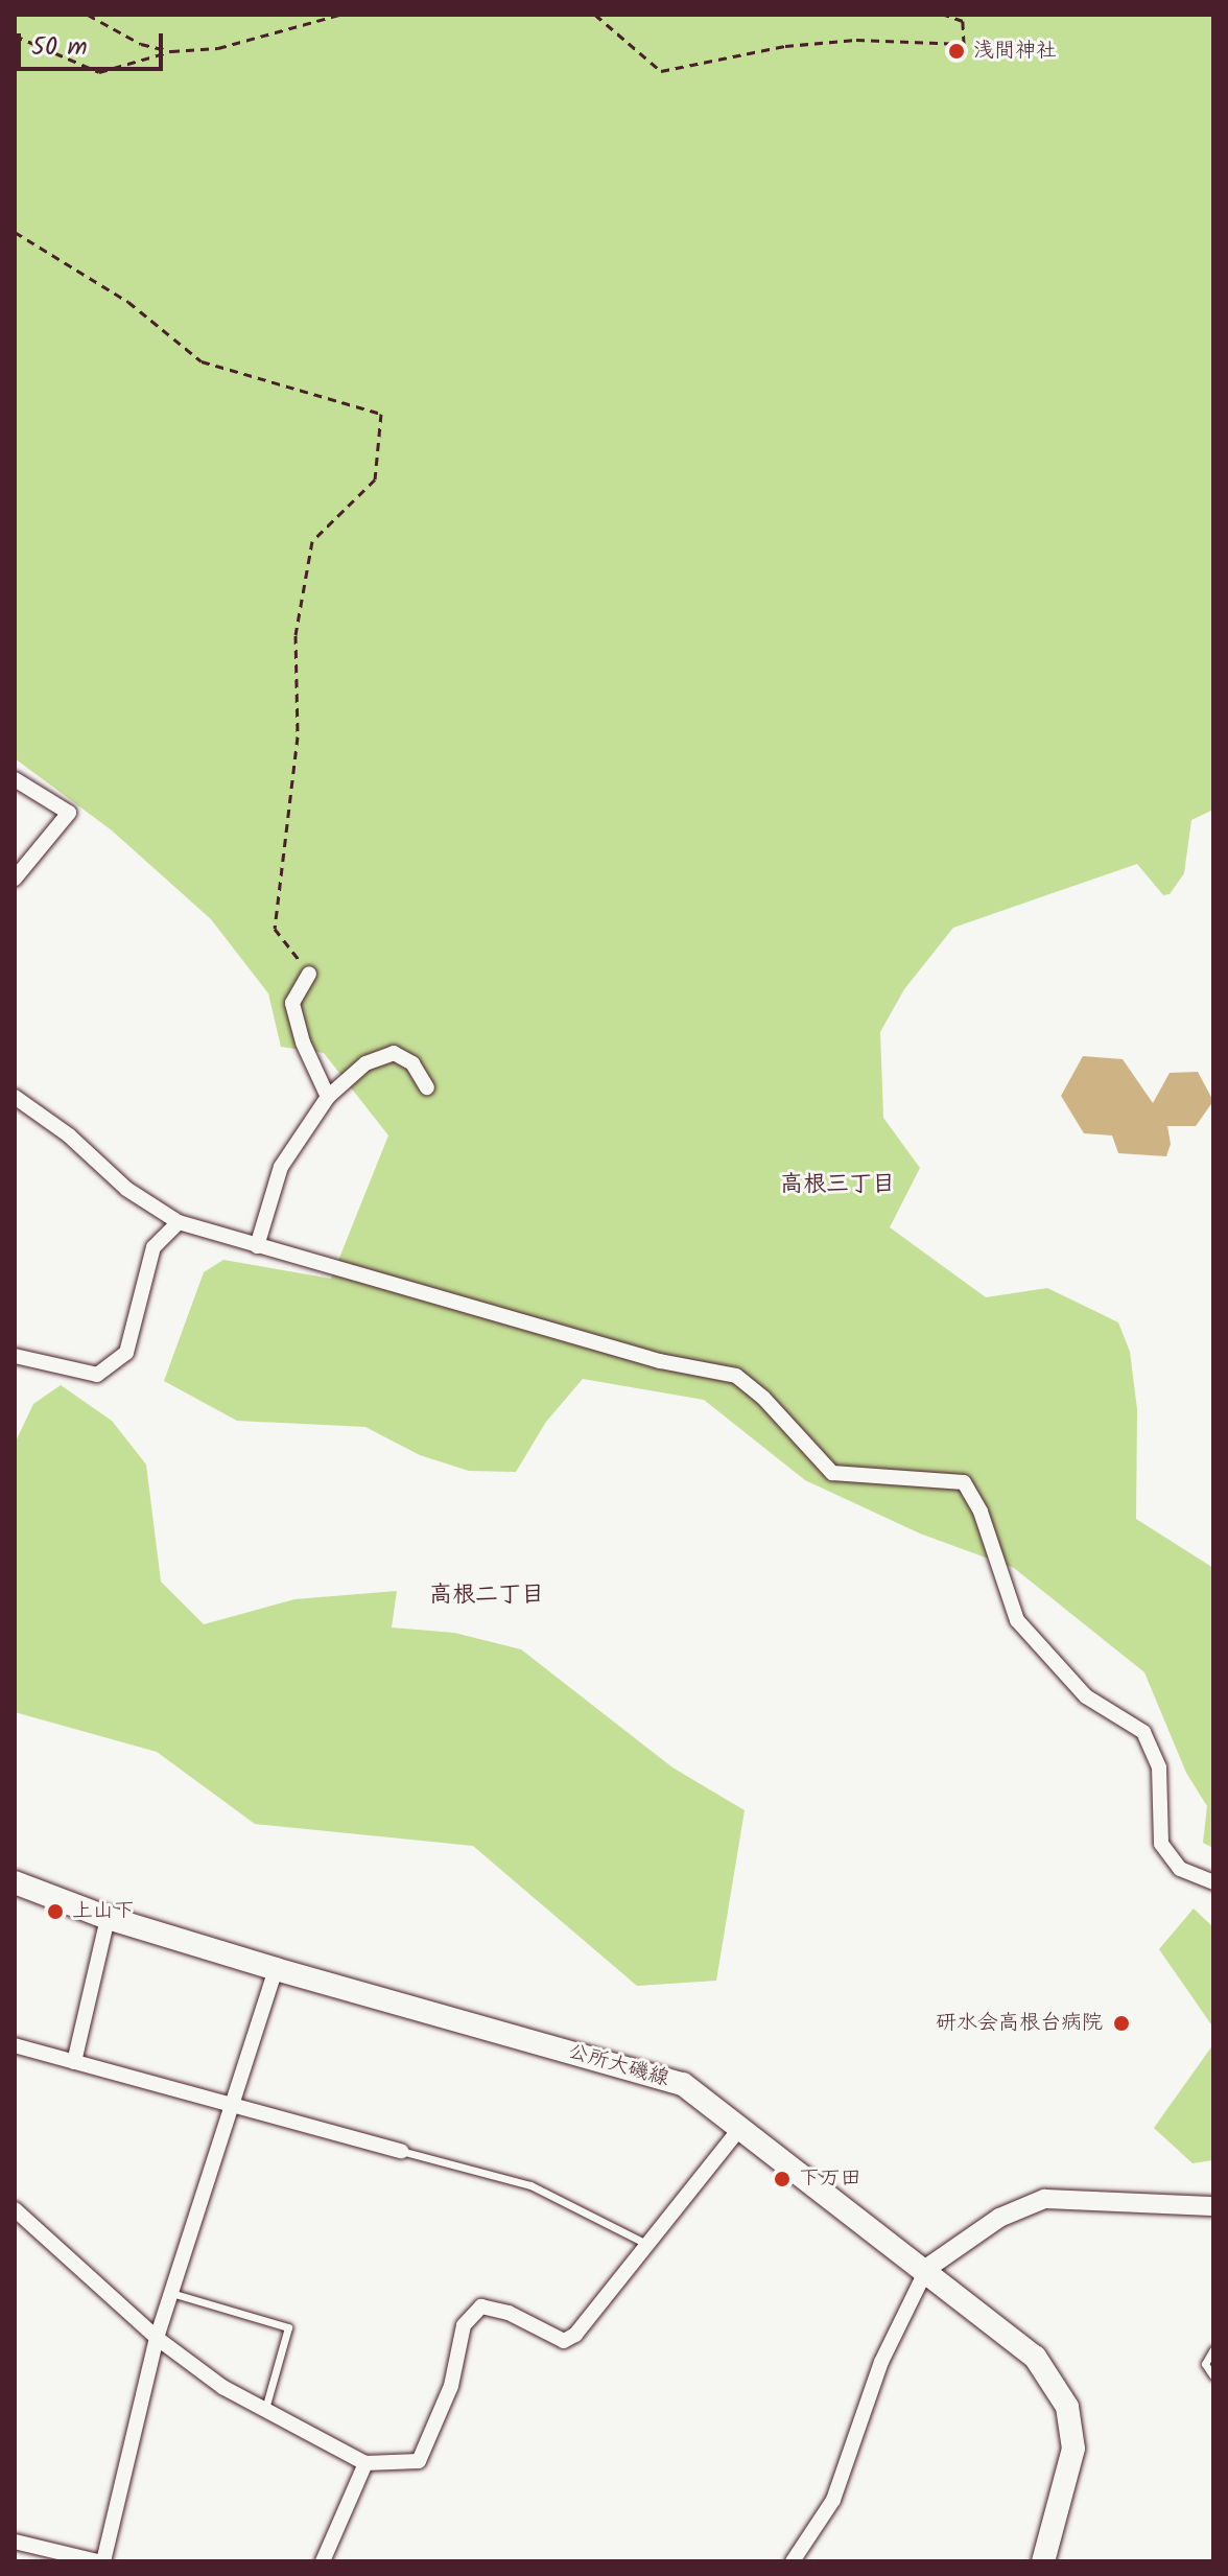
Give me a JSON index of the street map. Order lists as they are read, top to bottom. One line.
{"streets":{"main road":["公所大磯線"]},"districts":["高根三丁目","高根二丁目"],"places":["浅間神社","上山下","研水会高根台病院","下万田"],"scale_bar":"50 m"}
